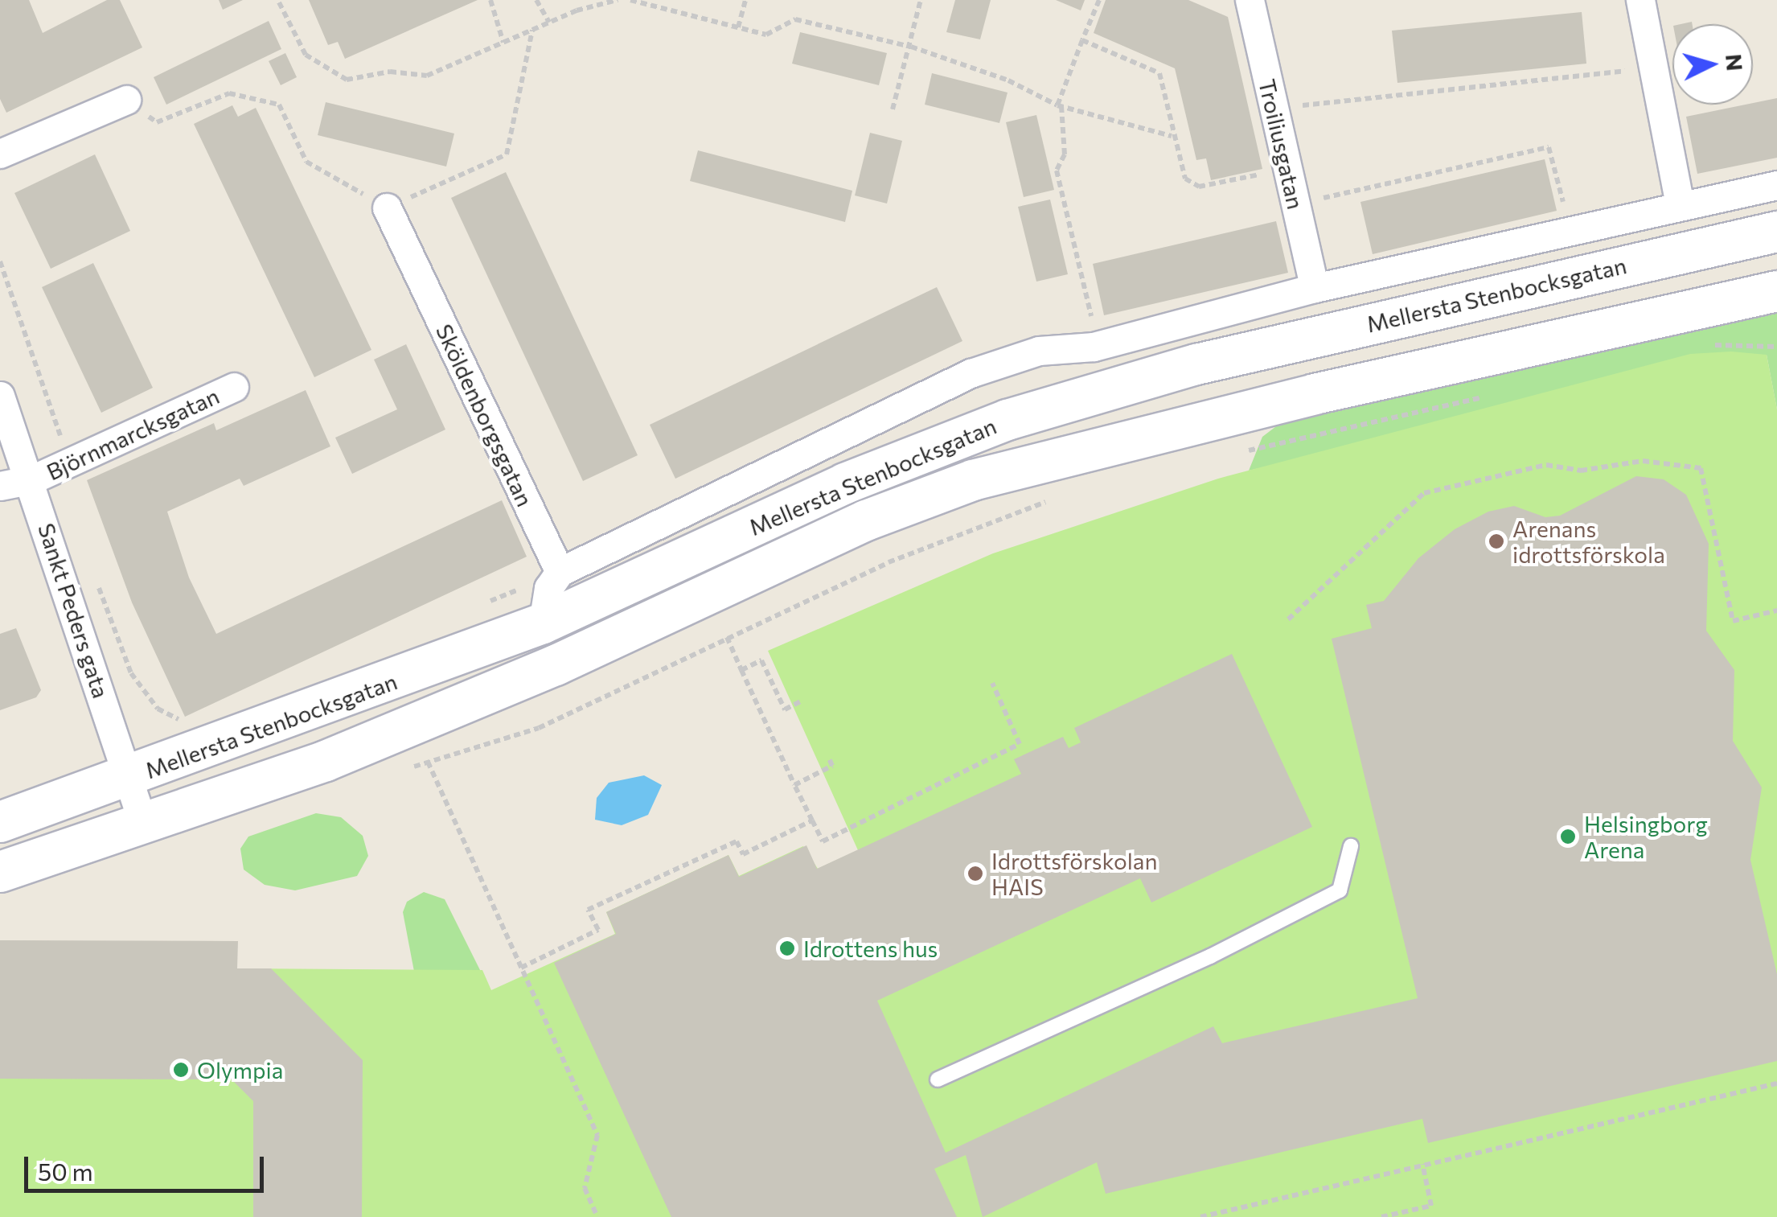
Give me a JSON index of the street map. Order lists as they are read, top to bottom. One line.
{"streets":{"main road":["Mellersta Stenbocksgatan"],"street":["Troiliusgatan","Sköldenborgsgatan","Björnmarcksgatan","Sankt Peders gata"]},"crossings":[["Troiliusgatan","Mellersta Stenbocksgatan"],["Mellersta Stenbocksgatan","Sköldenborgsgatan"],["Mellersta Stenbocksgatan","Sankt Peders gata"],["Björnmarcksgatan","Sankt Peders gata"]],"places":["Arenans idrottsförskola","Helsingborg Arena","Idrottsförskolan HAIS","Idrottens hus","Olympia"],"scale_bar":"50 m","north":"right"}
